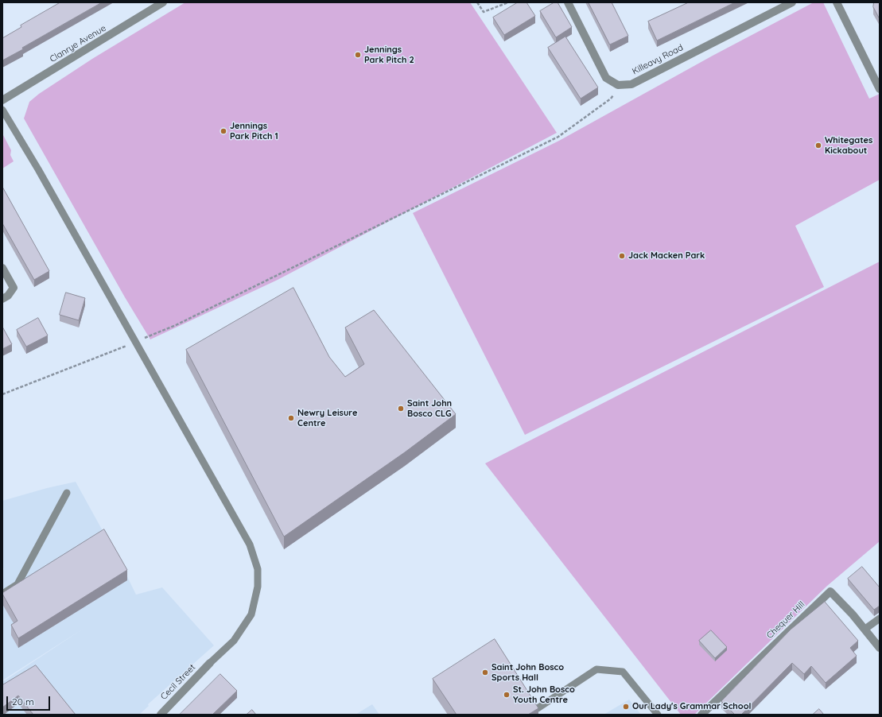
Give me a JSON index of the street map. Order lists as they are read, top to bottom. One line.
{"streets":{"street":["Clanrye Avenue","Killeavy Road","Chequer Hill","Cecil Street"]},"places":["Jennings Park Pitch 2","Jennings Park Pitch 1","Whitegates Kickabout","Jack Macken Park","Saint John Bosco CLG","Newry Leisure Centre","Saint John Bosco Sports Hall","St. John Bosco Youth Centre","Our Lady's Grammar School"],"scale_bar":"20 m"}
